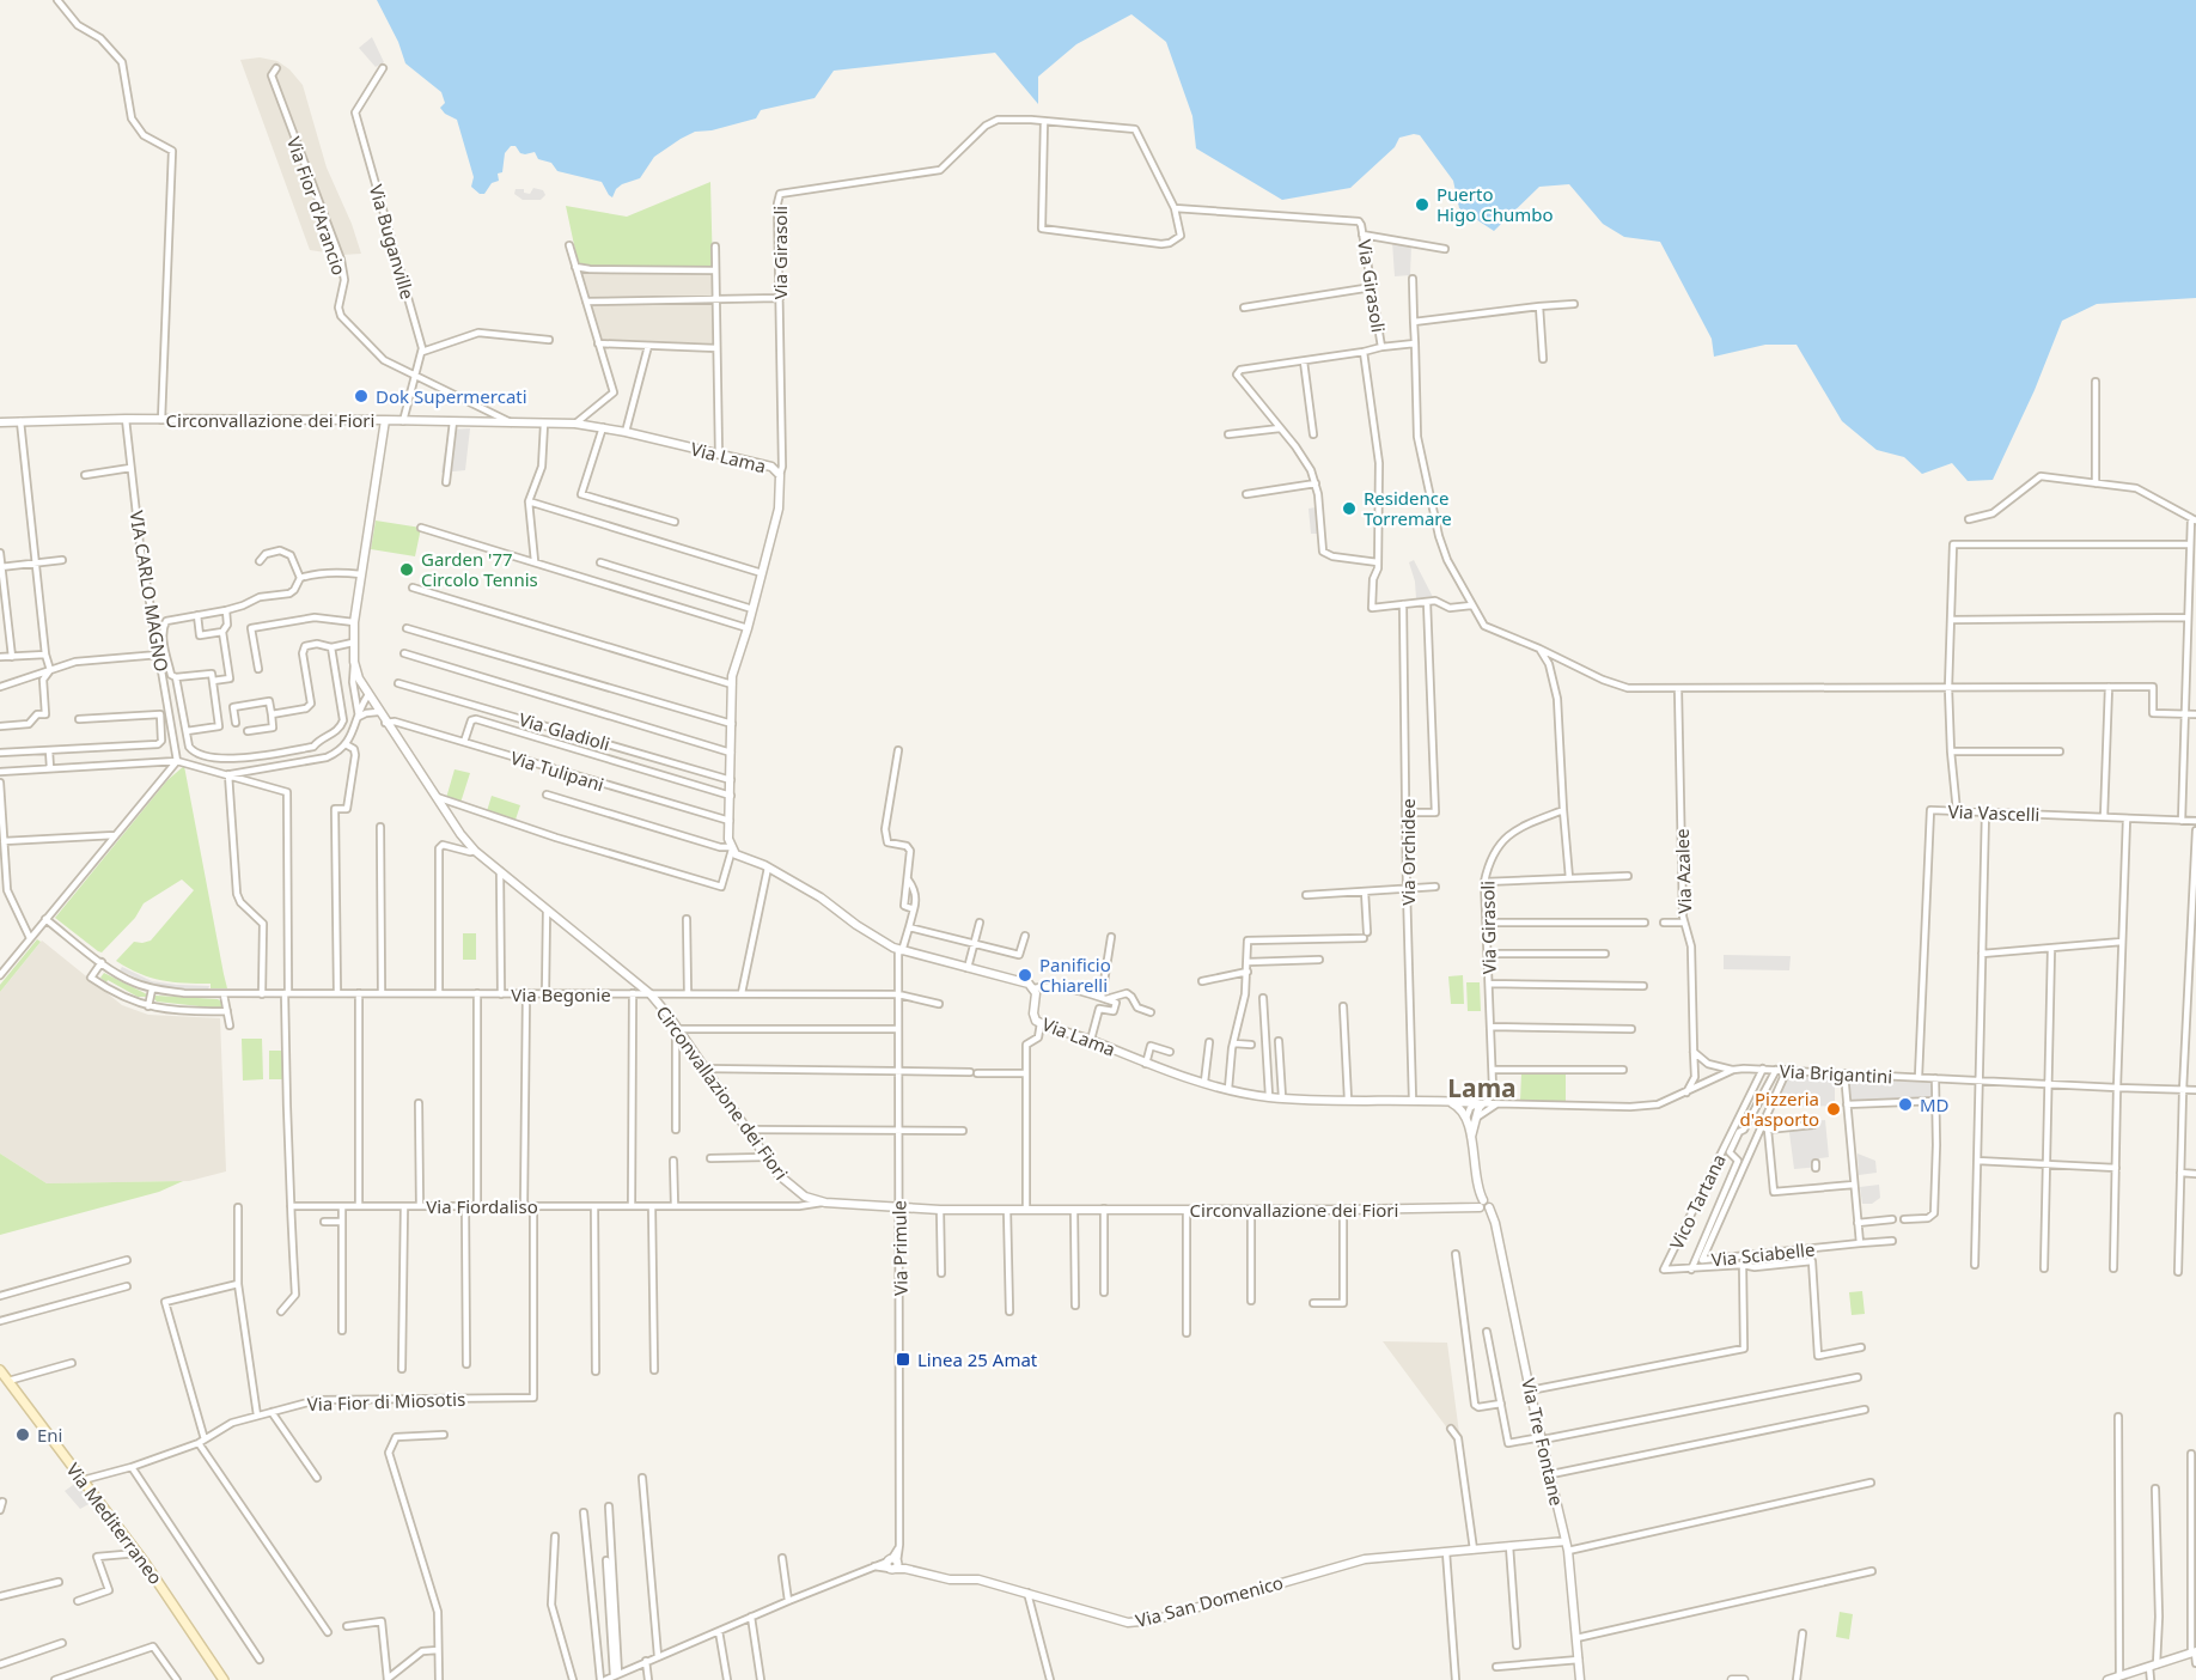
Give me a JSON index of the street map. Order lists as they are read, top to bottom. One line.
{"streets":{"main road":["Via Mediterraneo"],"street":["Via Fior d'Arancio","Via Buganville","Via Girasoli","Circonvallazione dei Fiori","Via Lama","VIA CARLO MAGNO","Via Gladioli","Via Tulipani","Via Vascelli","Via Orchidee","Via Azalee","Via Begonie","Via Brigantini","Vico Tartana","Via Fiordaliso","Via Primule","Via Sciabelle","Via Fior di Miosotis","Via Tre Fontane","Via San Domenico"]},"crossings":[["Via Fior d'Arancio","Via Lama"],["Via Girasoli","Via Lama"],["Via Girasoli","Via Brigantini"],["Circonvallazione dei Fiori","Via Lama"],["Circonvallazione dei Fiori","VIA CARLO MAGNO"],["Circonvallazione dei Fiori","Via Tulipani"],["Circonvallazione dei Fiori","Via Begonie"],["Circonvallazione dei Fiori","Via Fiordaliso"],["Circonvallazione dei Fiori","Via Primule"],["Circonvallazione dei Fiori","Via Tre Fontane"],["Via Lama","Via Gladioli"],["Via Lama","Via Tulipani"],["Via Lama","Via Orchidee"],["Via Lama","Via Brigantini"],["Via Vascelli","Via Brigantini"],["Via Begonie","Via Primule"],["Via Brigantini","Vico Tartana"],["Via Brigantini","Via Sciabelle"],["Vico Tartana","Via Sciabelle"],["Via Fiordaliso","Via Fior di Miosotis"],["Via Primule","Via San Domenico"],["Via Fior di Miosotis","Via Mediterraneo"],["Via Tre Fontane","Via San Domenico"]],"districts":["Lama"],"places":{"other":["Puerto Higo Chumbo","Dok Supermercati","Residence Torremare","Garden '77 Circolo Tennis","Panificio Chiarelli","MD","Pizzeria d'asporto","Eni"],"transit":["Linea 25 Amat"]}}
